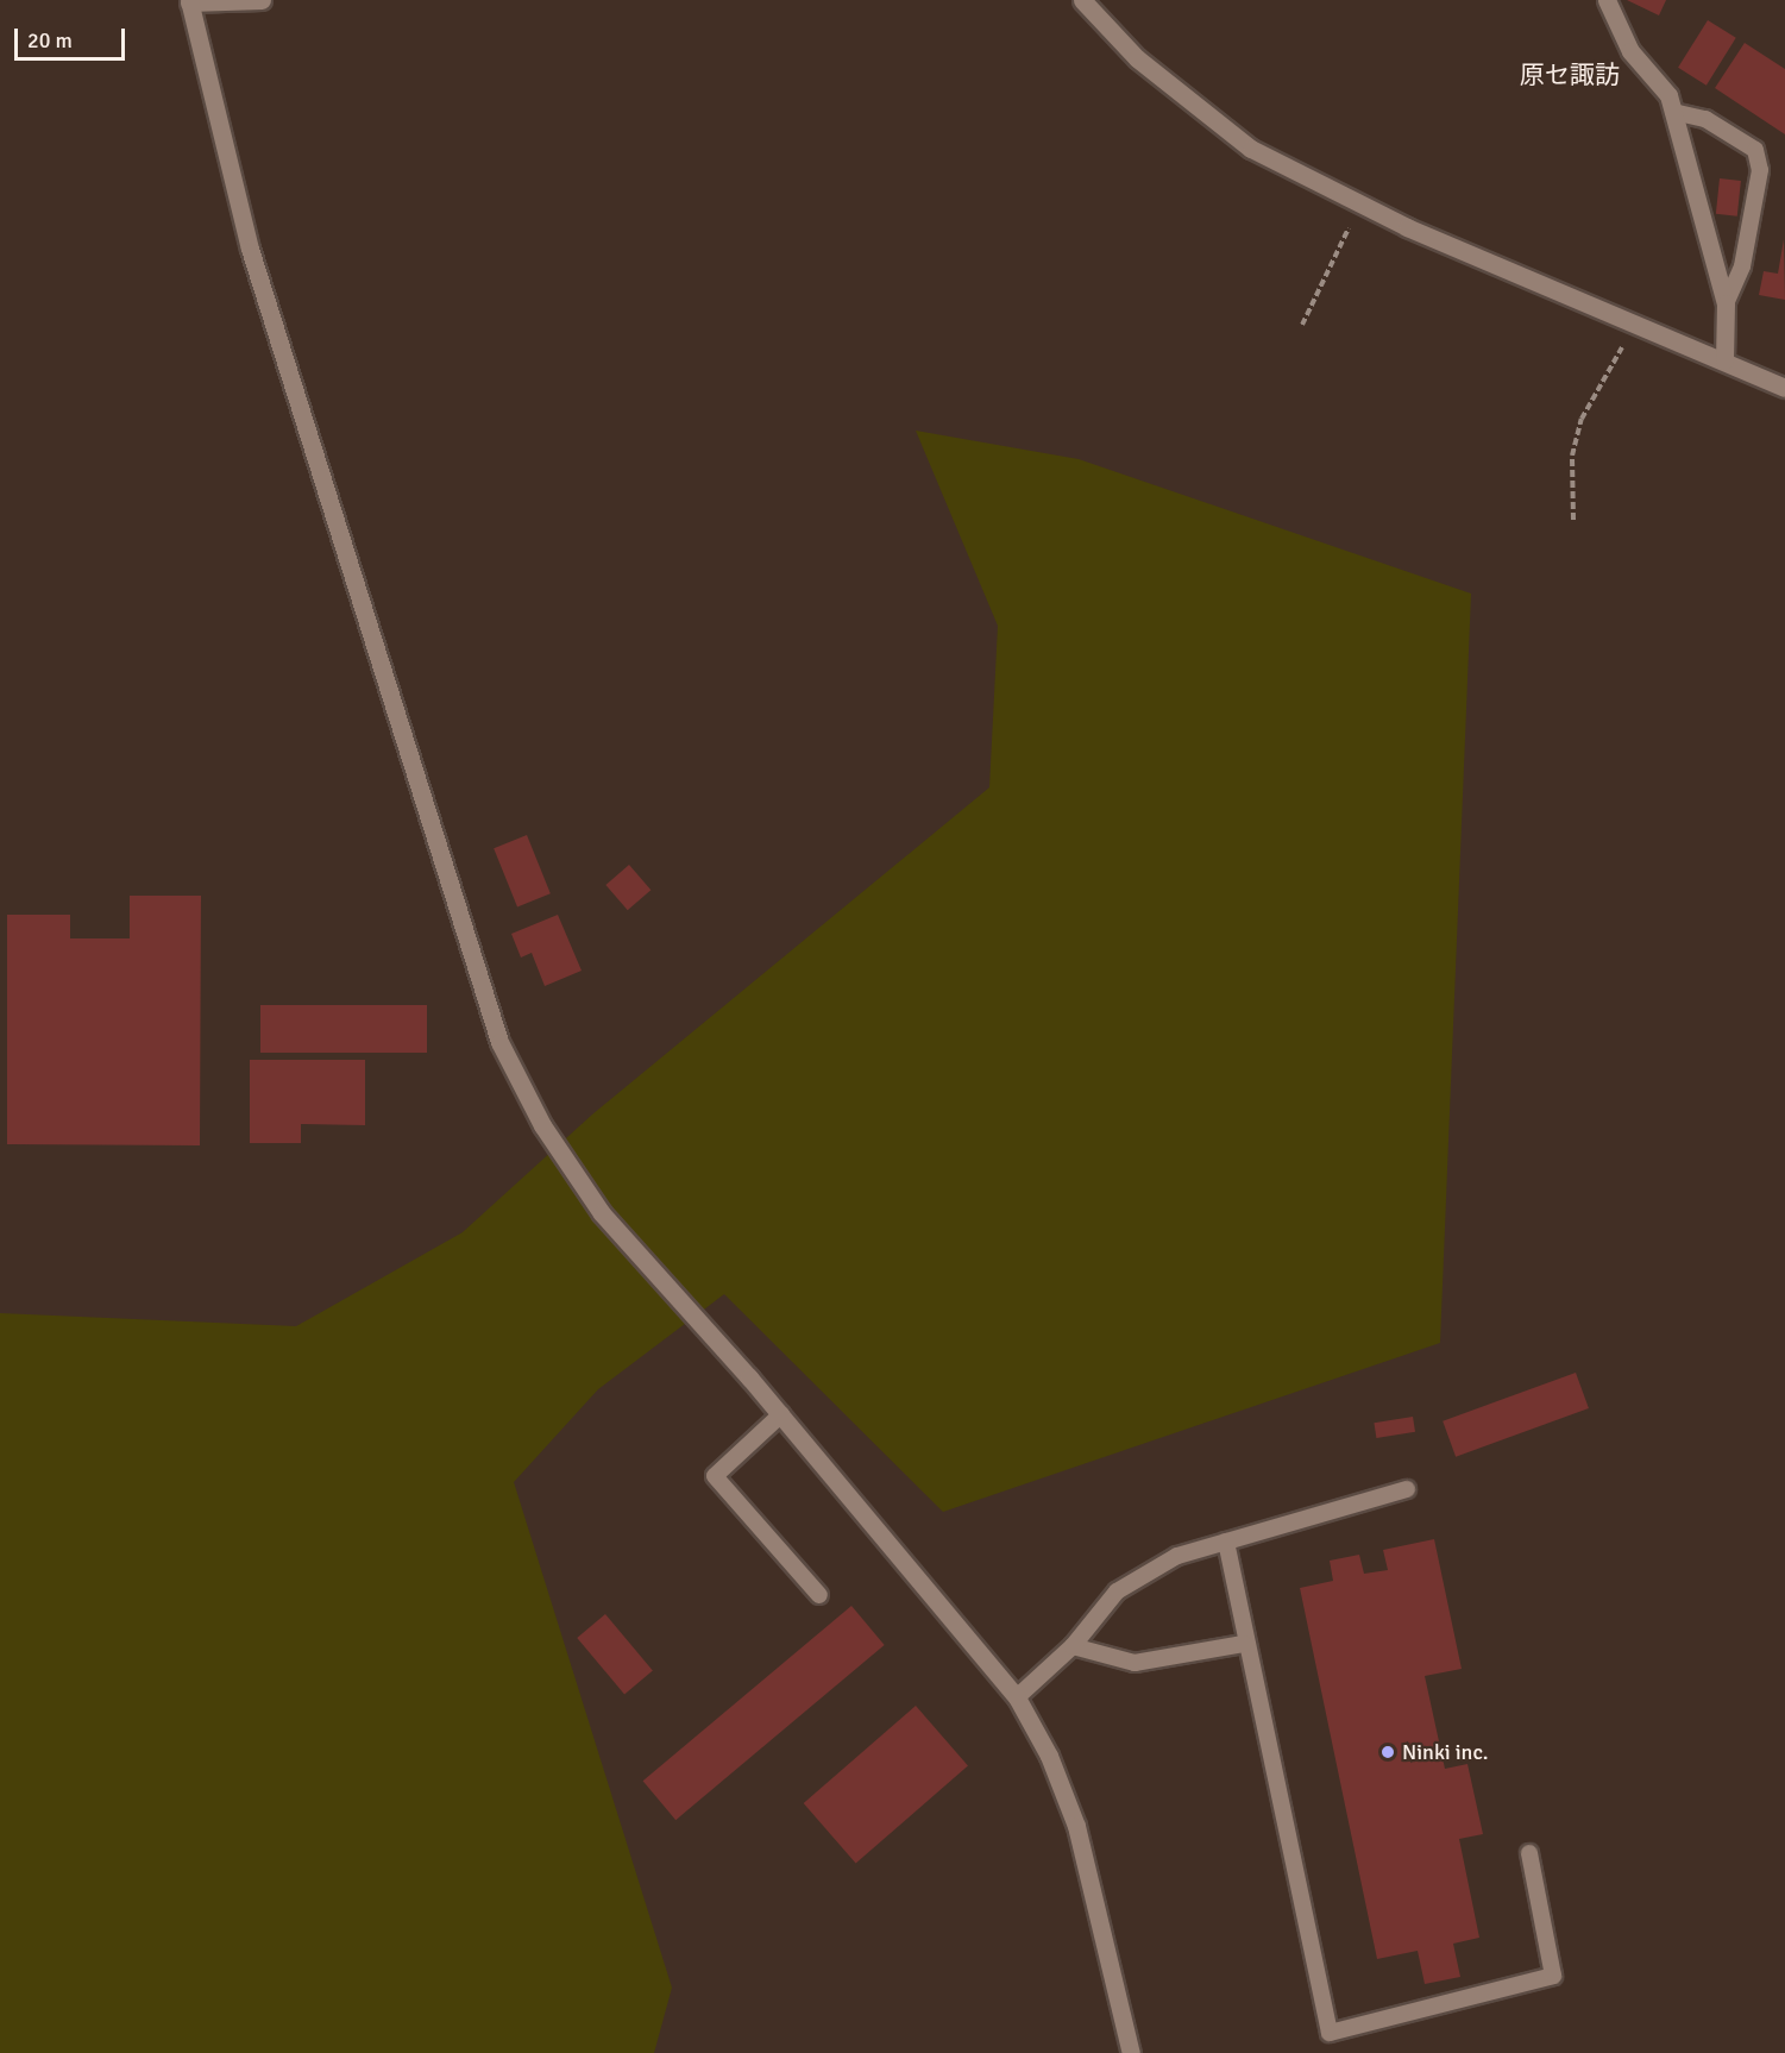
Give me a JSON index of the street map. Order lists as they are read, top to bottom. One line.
{"districts":["原セ諏訪"],"places":["Ninki inc."],"scale_bar":"20 m"}
